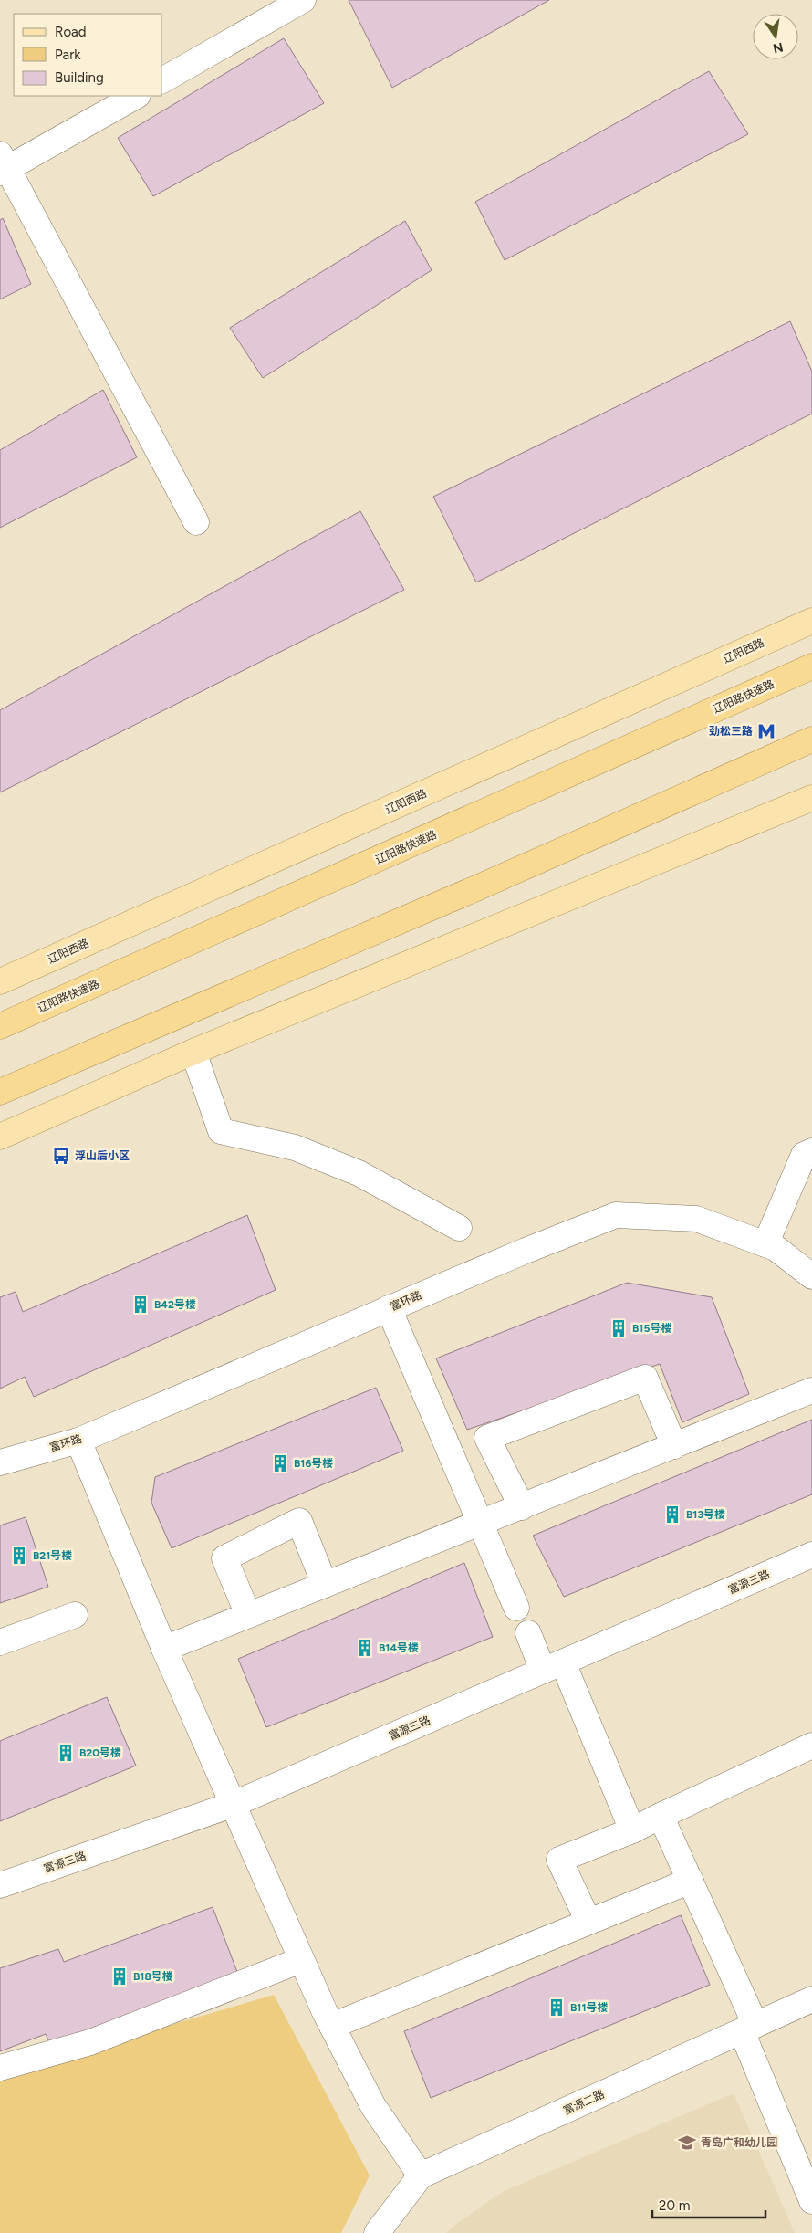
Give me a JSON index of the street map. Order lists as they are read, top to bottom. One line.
{"streets":{"highway":["辽阳路快速路"],"main road":["辽阳西路"],"street":["富环路","富源三路","富源二路"]},"places":{"metro station":["劲松三路"],"bus stop":["浮山后小区"],"building":["B42号楼","B15号楼","B16号楼","B13号楼","B21号楼","B14号楼","B20号楼","B18号楼","B11号楼"],"school or university":["青岛广和幼儿园"]},"legend":["Road","Park","Building"],"scale_bar":"20 m","north":"bottom"}
